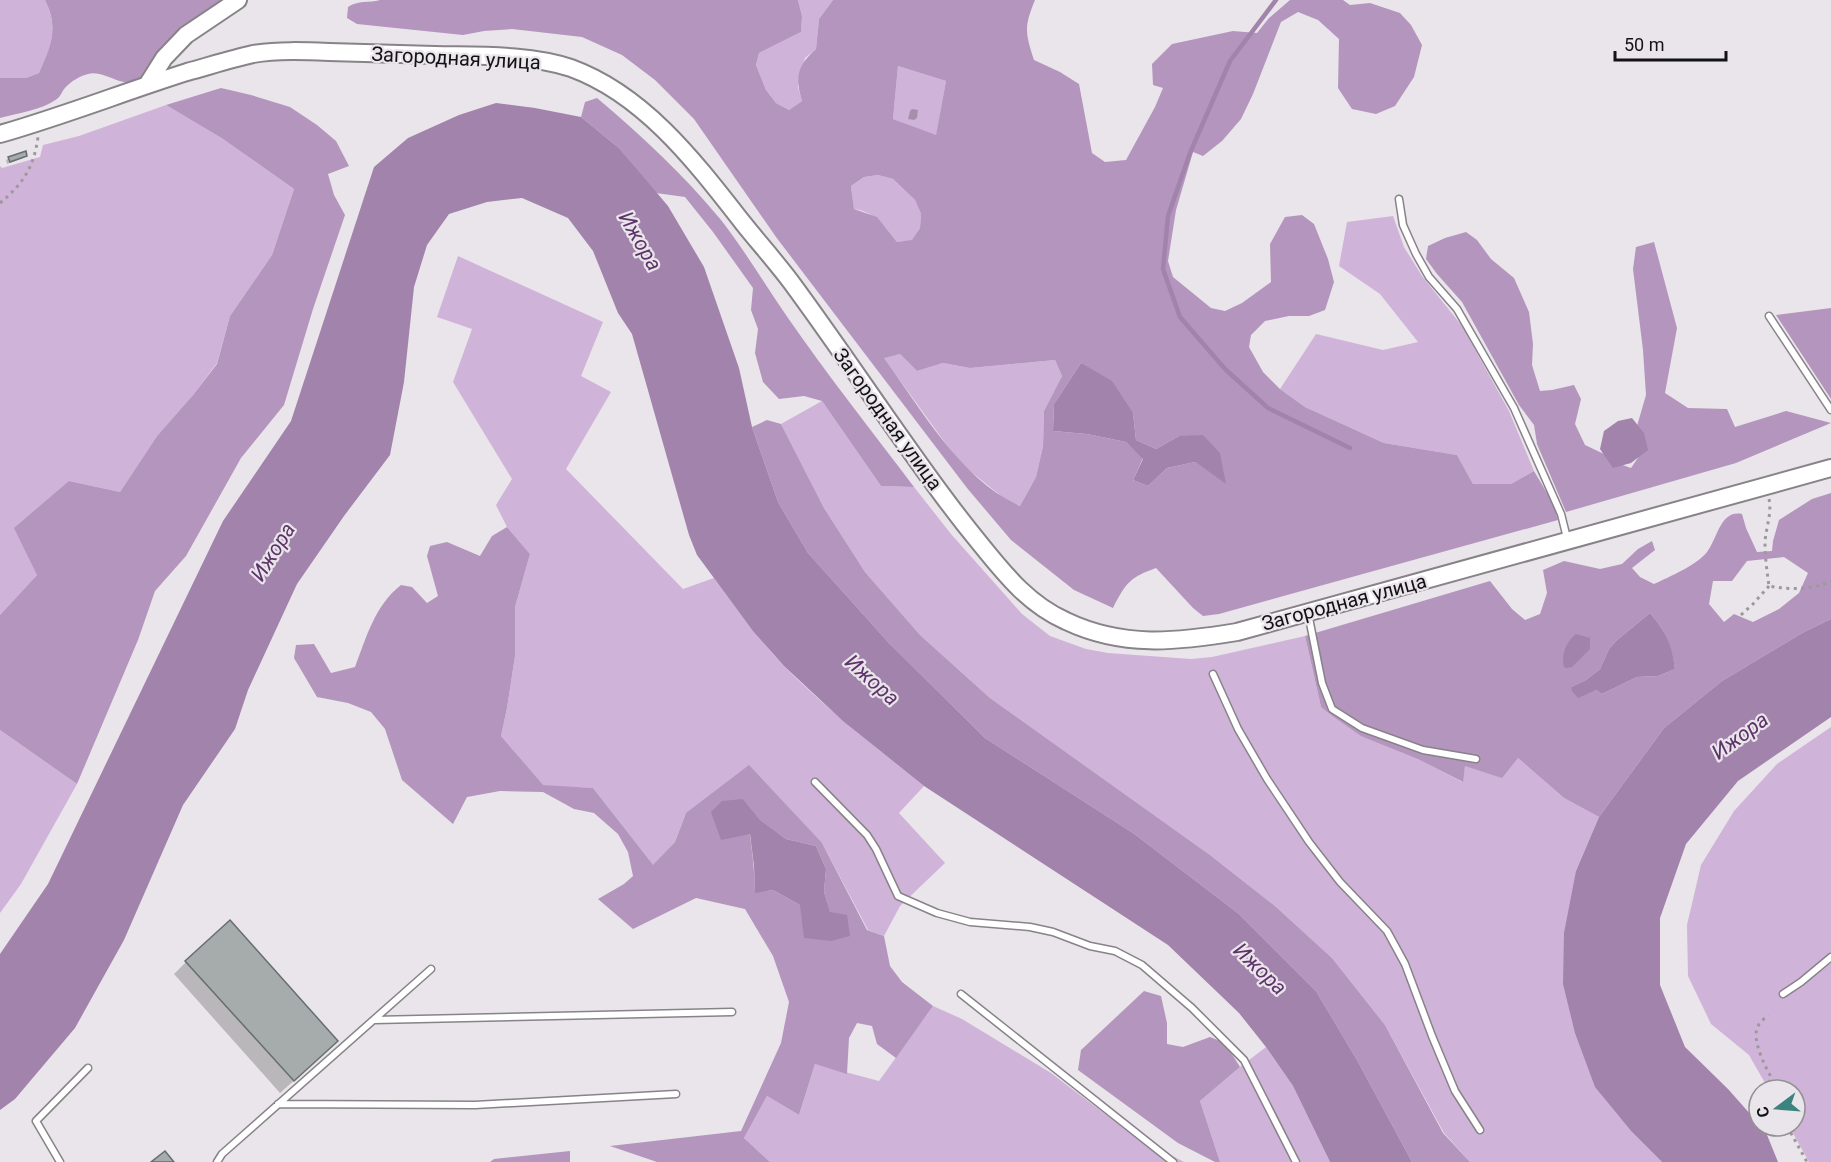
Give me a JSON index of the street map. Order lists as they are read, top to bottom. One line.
{"streets":{"main road":["Загородная улица"]},"water":["Ижора"],"scale_bar":"50 m","north":"left"}
